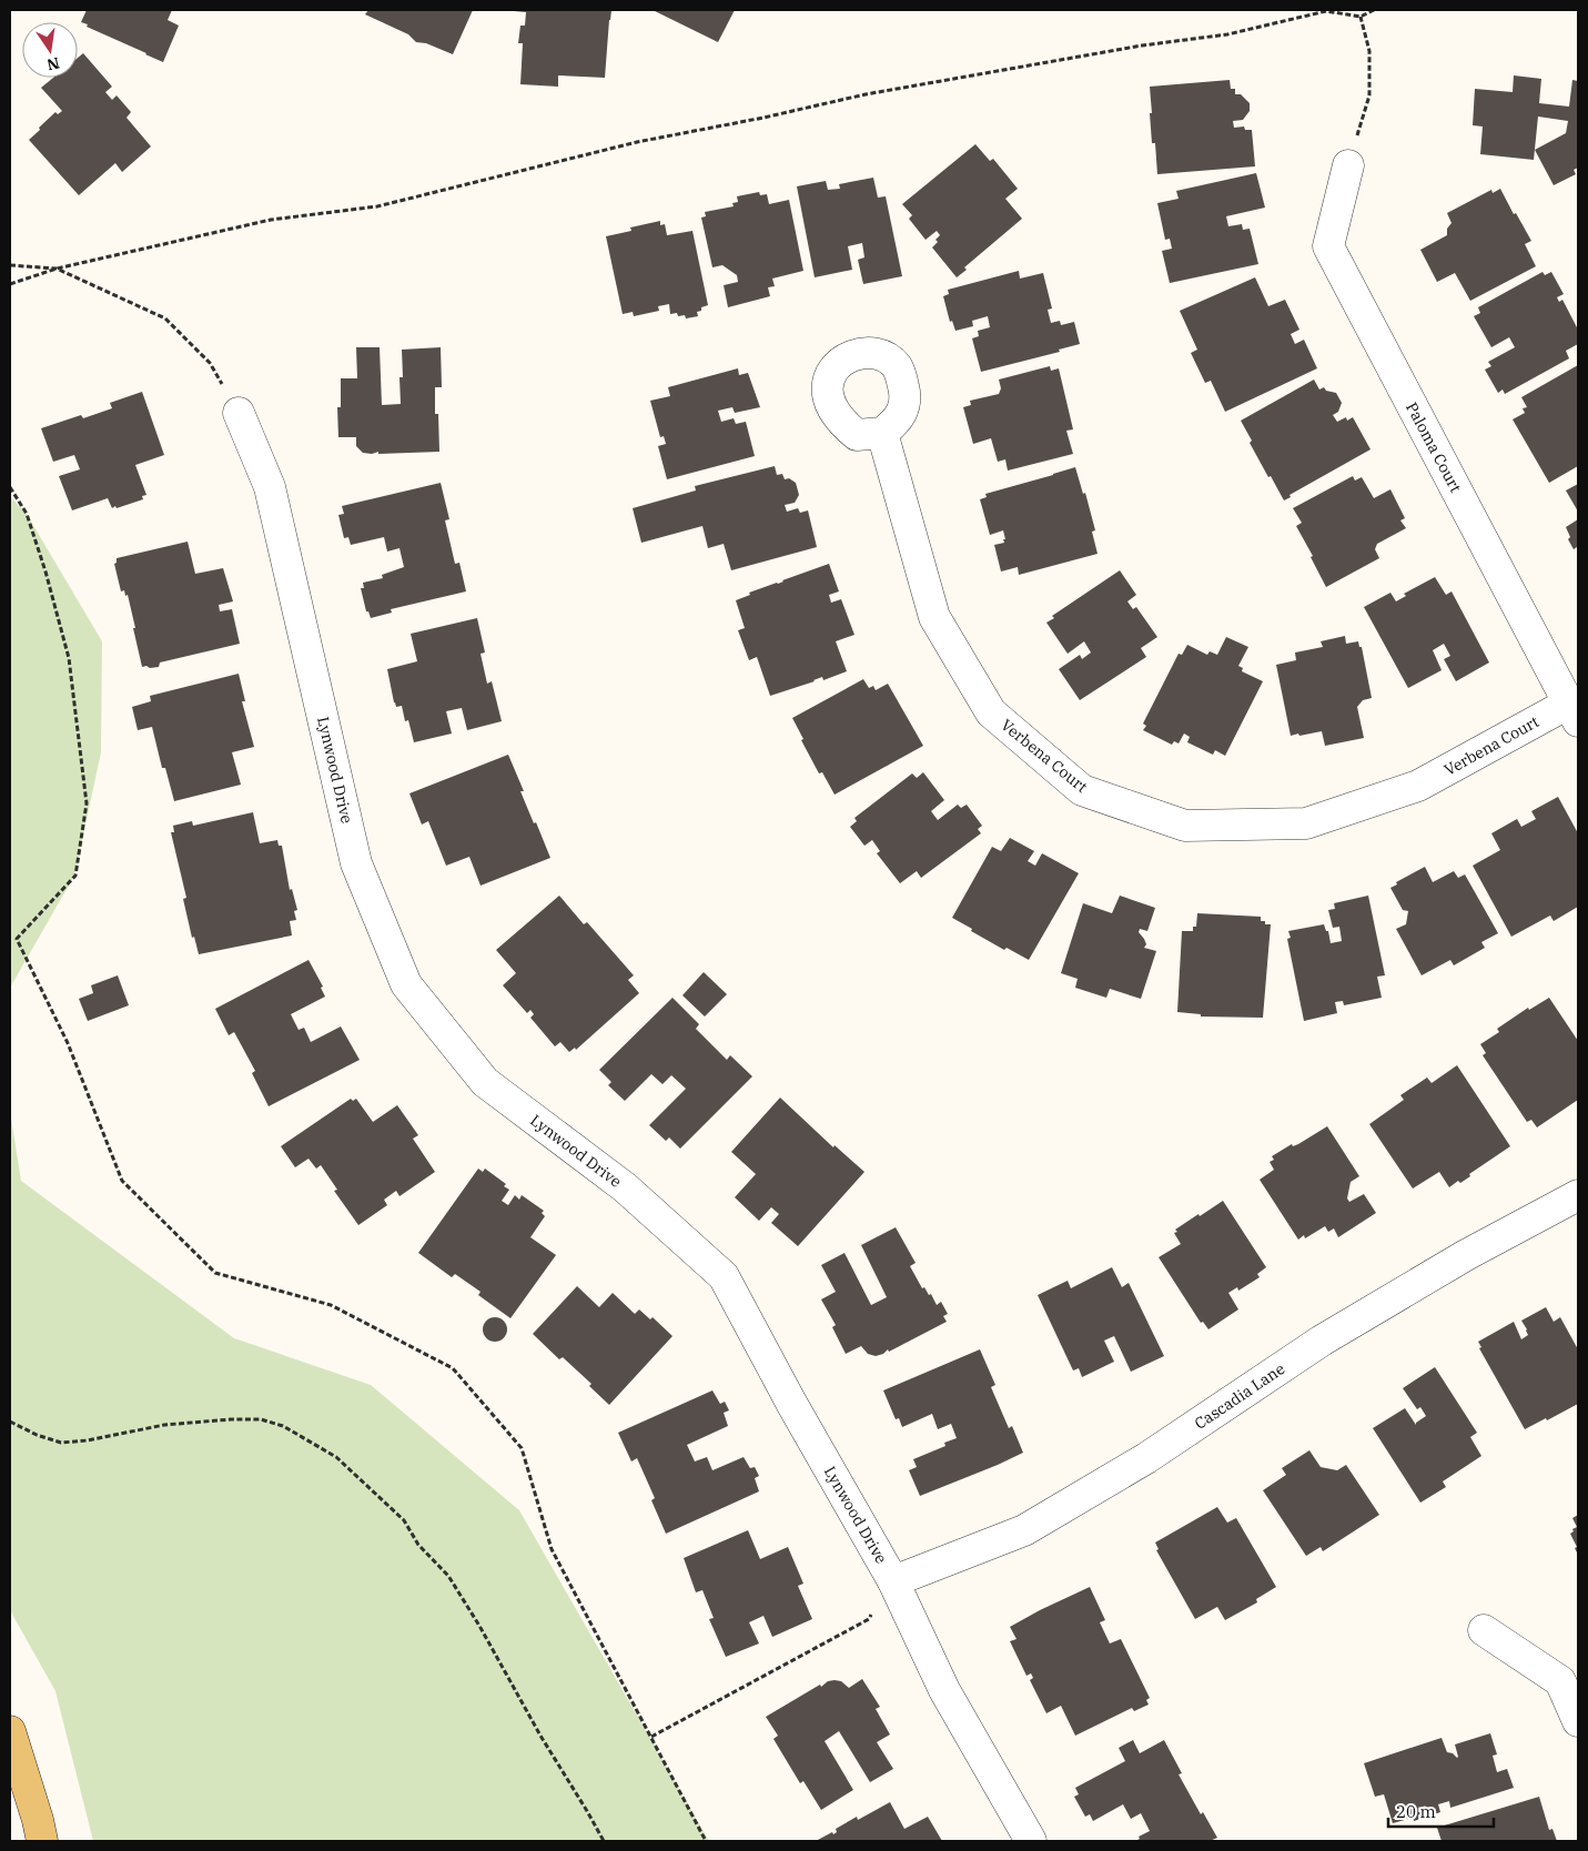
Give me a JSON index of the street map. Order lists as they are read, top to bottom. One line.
{"streets":{"street":["Paloma Court","Verbena Court","Lynwood Drive","Cascadia Lane"]},"crossings":[["Paloma Court","Verbena Court"],["Lynwood Drive","Cascadia Lane"]],"scale_bar":"20 m","north":"bottom"}
